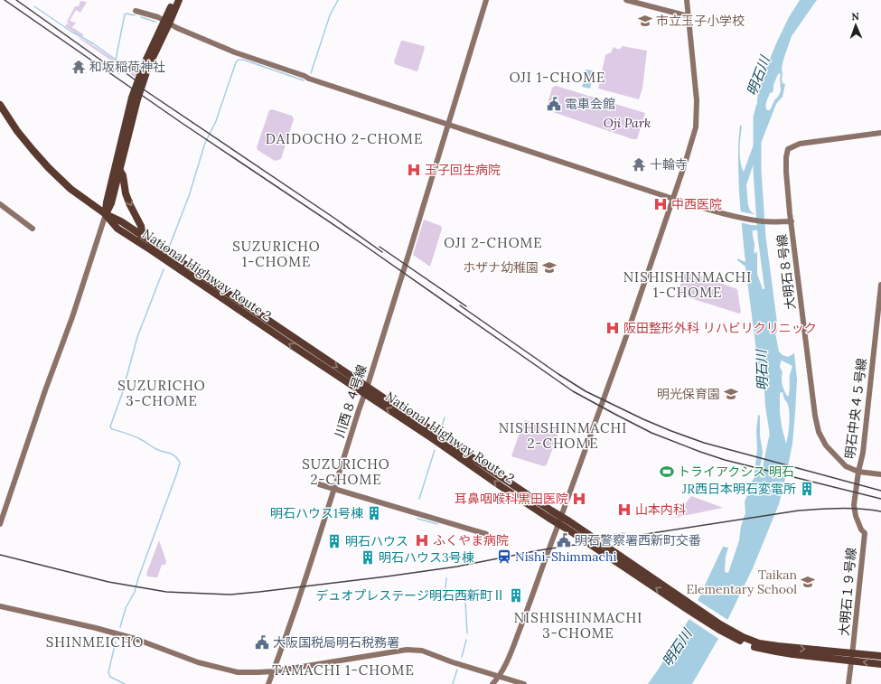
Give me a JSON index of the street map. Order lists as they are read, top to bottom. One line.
{"streets":{"highway":["National Highway Route 2"],"street":["大明石８号線","川西８４号線","明石中央４５号線","大明石１９号線"]},"crossings":[["大明石８号線","川西８４号線"],["大明石８号線","明石中央４５号線"],["National Highway Route 2","川西８４号線"],["National Highway Route 2","大明石１９号線"],["明石中央４５号線","大明石１９号線"]],"districts":["OJI 1-CHOME","DAIDOCHO 2-CHOME","OJI 2-CHOME","SUZURICHO 1-CHOME","NISHISHINMACHI 1-CHOME","SUZURICHO 3-CHOME","NISHISHINMACHI 2-CHOME","SUZURICHO 2-CHOME","NISHISHINMACHI 3-CHOME","SHINMEICHO","TAMACHI 1-CHOME"],"water":["明石川"],"parks":["Oji Park"],"places":{"school or university":["市立王子小学校","ホザナ幼稚園","明光保育園","Taikan Elementary School"],"temple":["和坂稲荷神社","十輪寺"],"public building":["電車会館","明石警察署西新町交番","大阪国税局明石税務署"],"hospital":["王子回生病院","中西医院","阪田整形外科 リハビリクリニック","耳鼻咽喉科黒田医院","山本内科","ふくやま病院"],"sports":["トライアクシス 明石"],"building":["JR西日本明石変電所","明石ハウス1号棟","明石ハウス","明石ハウス3号棟","デュオプレステージ明石西新町Ⅱ"],"station":["Nishi-Shimmachi"]},"north":"top"}
